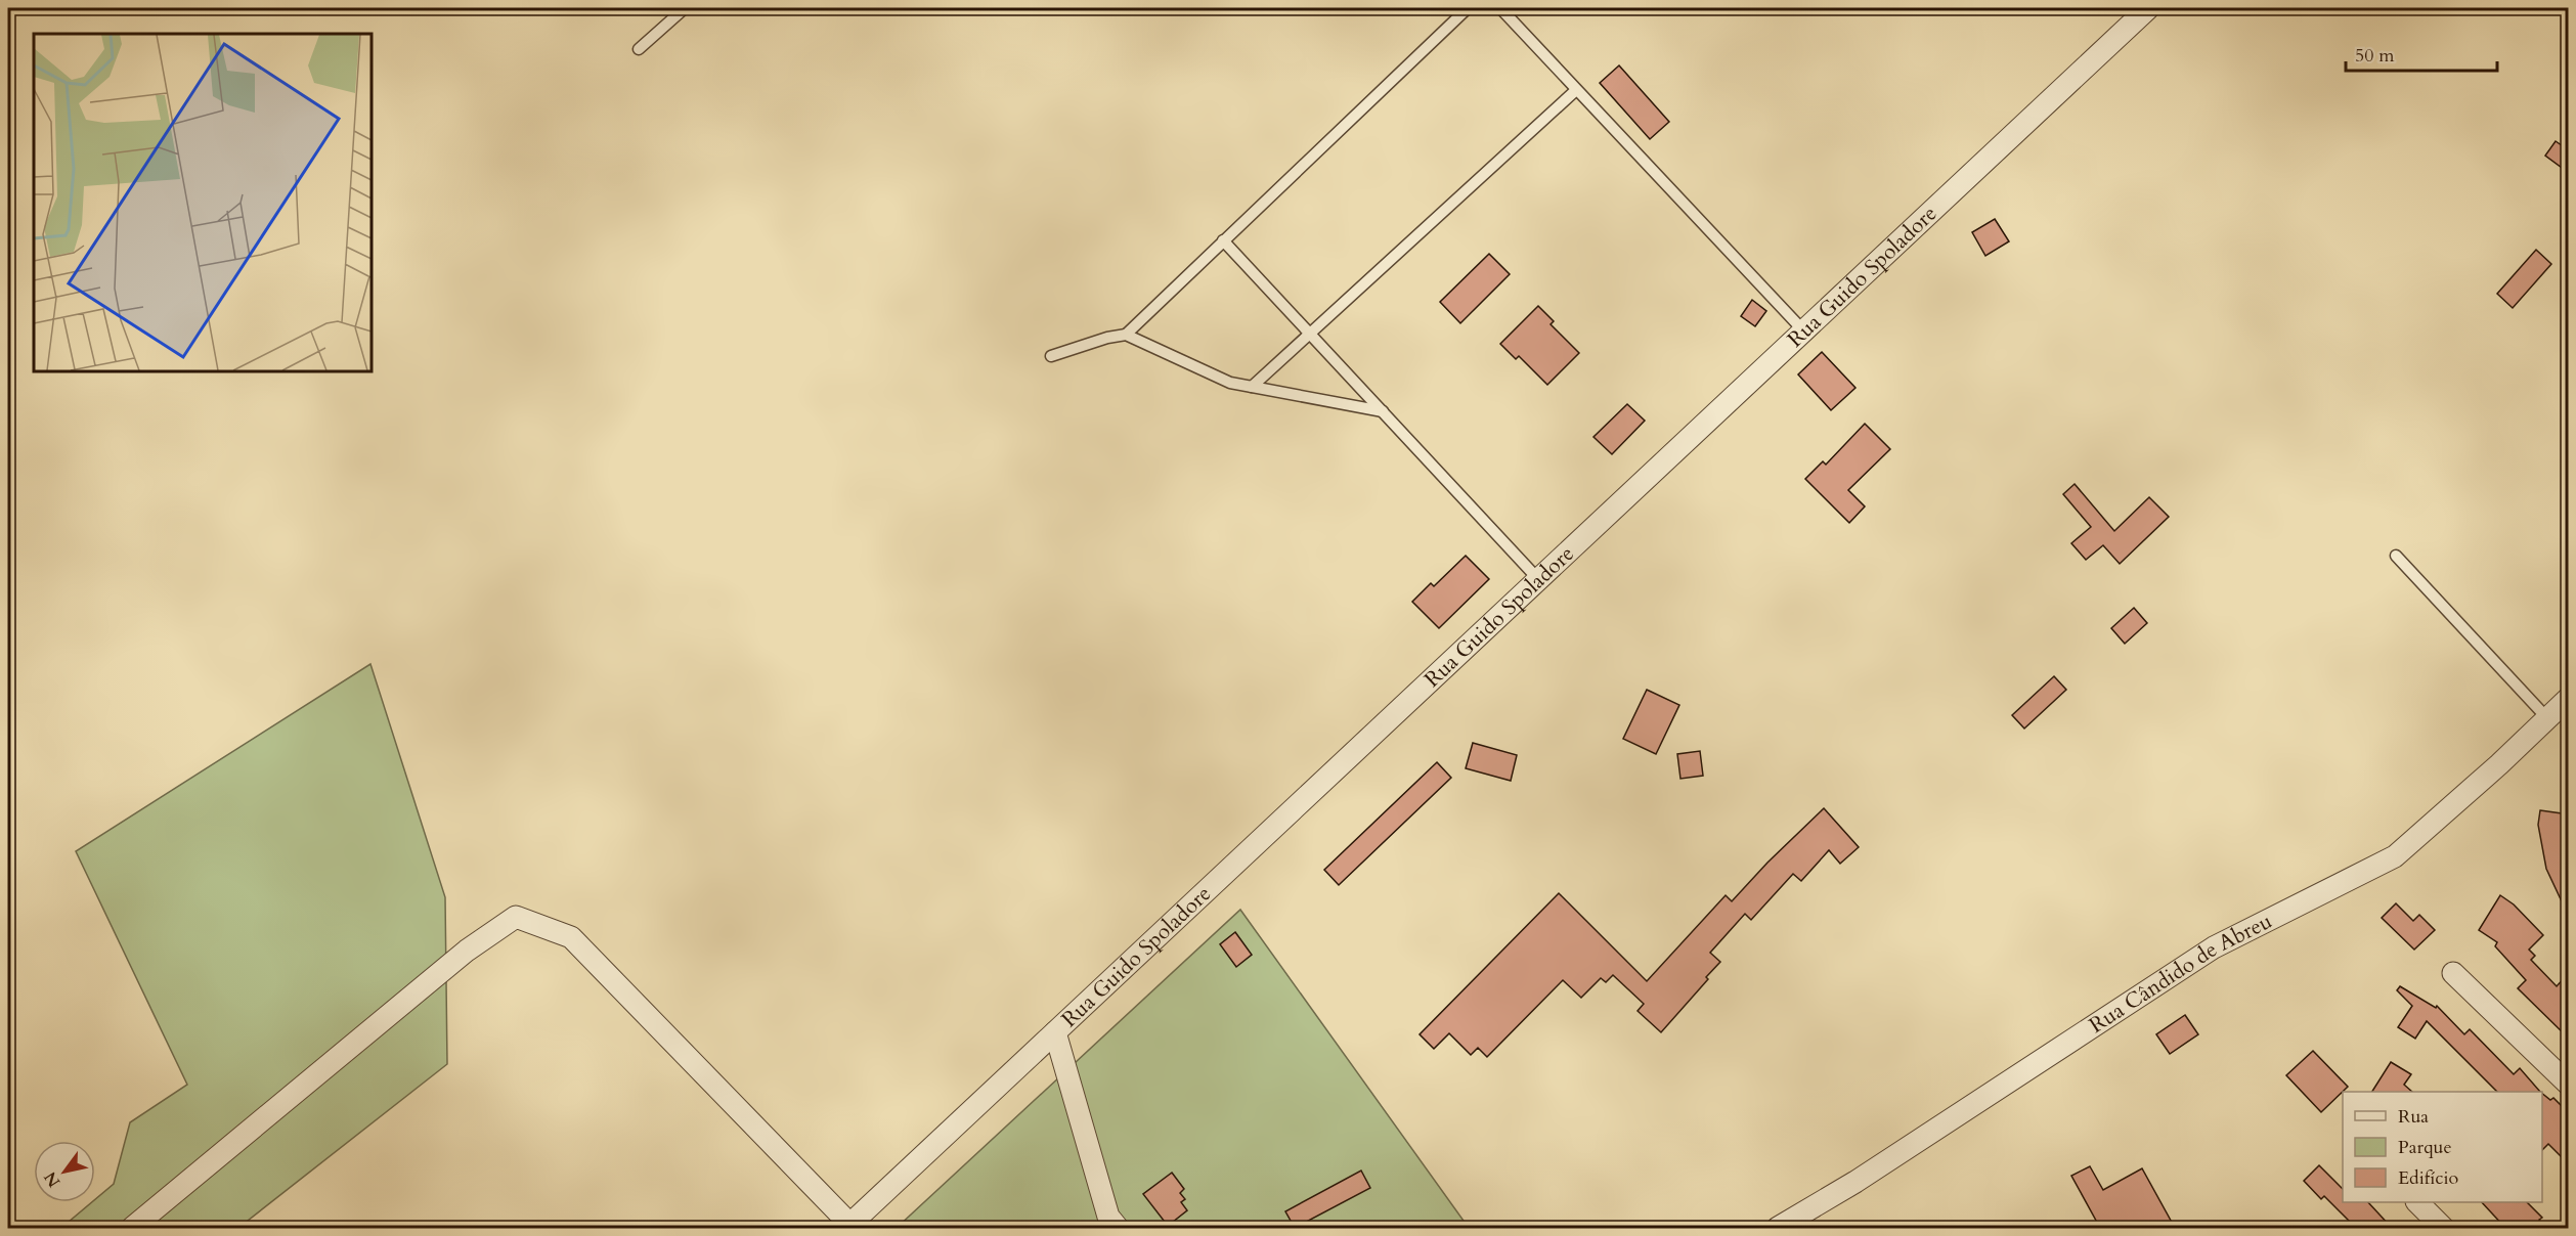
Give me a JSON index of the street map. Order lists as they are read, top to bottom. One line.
{"streets":{"street":["Rua Guido Spoladore","Rua Cândido de Abreu"]},"legend":["Rua","Parque","Edifício"],"scale_bar":"50 m","north":"bottom left"}
